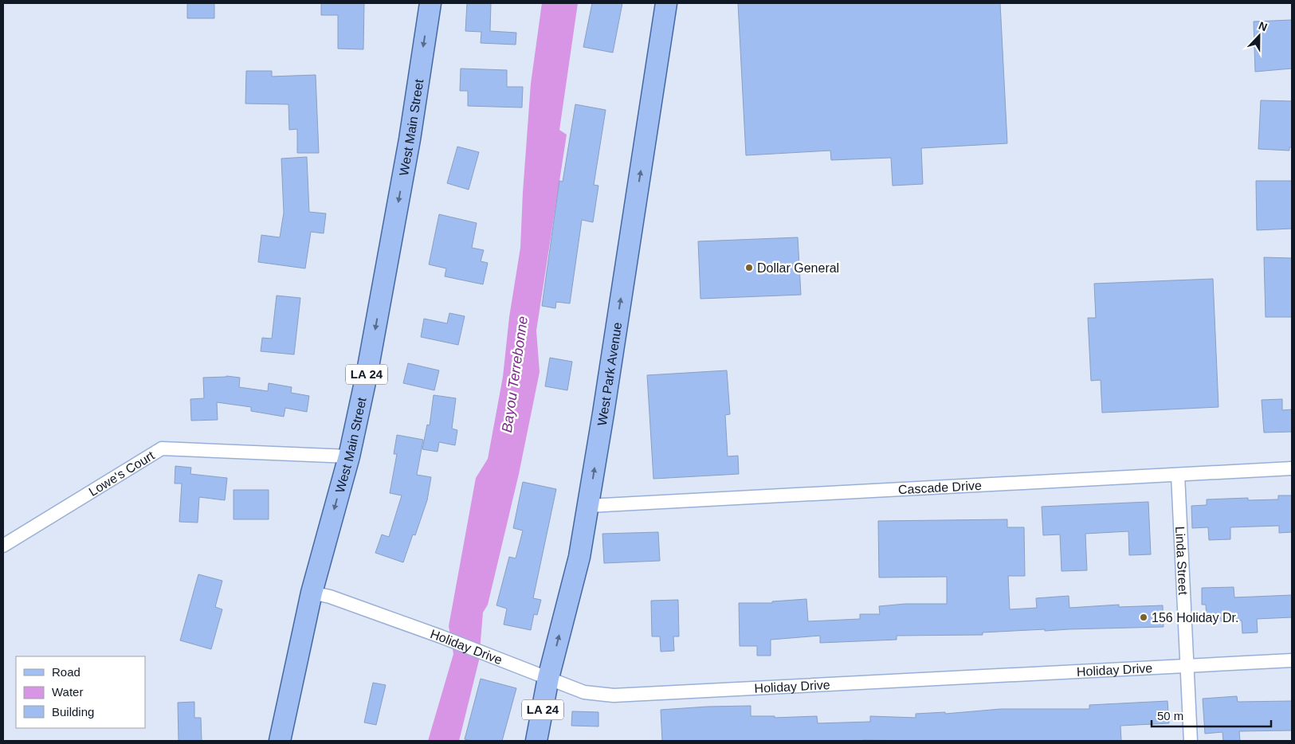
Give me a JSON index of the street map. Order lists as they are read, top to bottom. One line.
{"streets":{"main road":["West Main Street","West Park Avenue","LA 24"],"street":["Lowe's Court","Cascade Drive","Linda Street","Holiday Drive"]},"crossings":[["West Main Street","Lowe's Court"],["West Main Street","Holiday Drive"],["West Park Avenue","Cascade Drive"],["West Park Avenue","Holiday Drive"],["Cascade Drive","Linda Street"],["Linda Street","Holiday Drive"]],"one_way":["West Main Street","West Park Avenue"],"water":["Bayou Terrebonne"],"places":["Dollar General","156 Holiday Dr."],"legend":["Road","Water","Building"],"scale_bar":"50 m","north":"top"}
